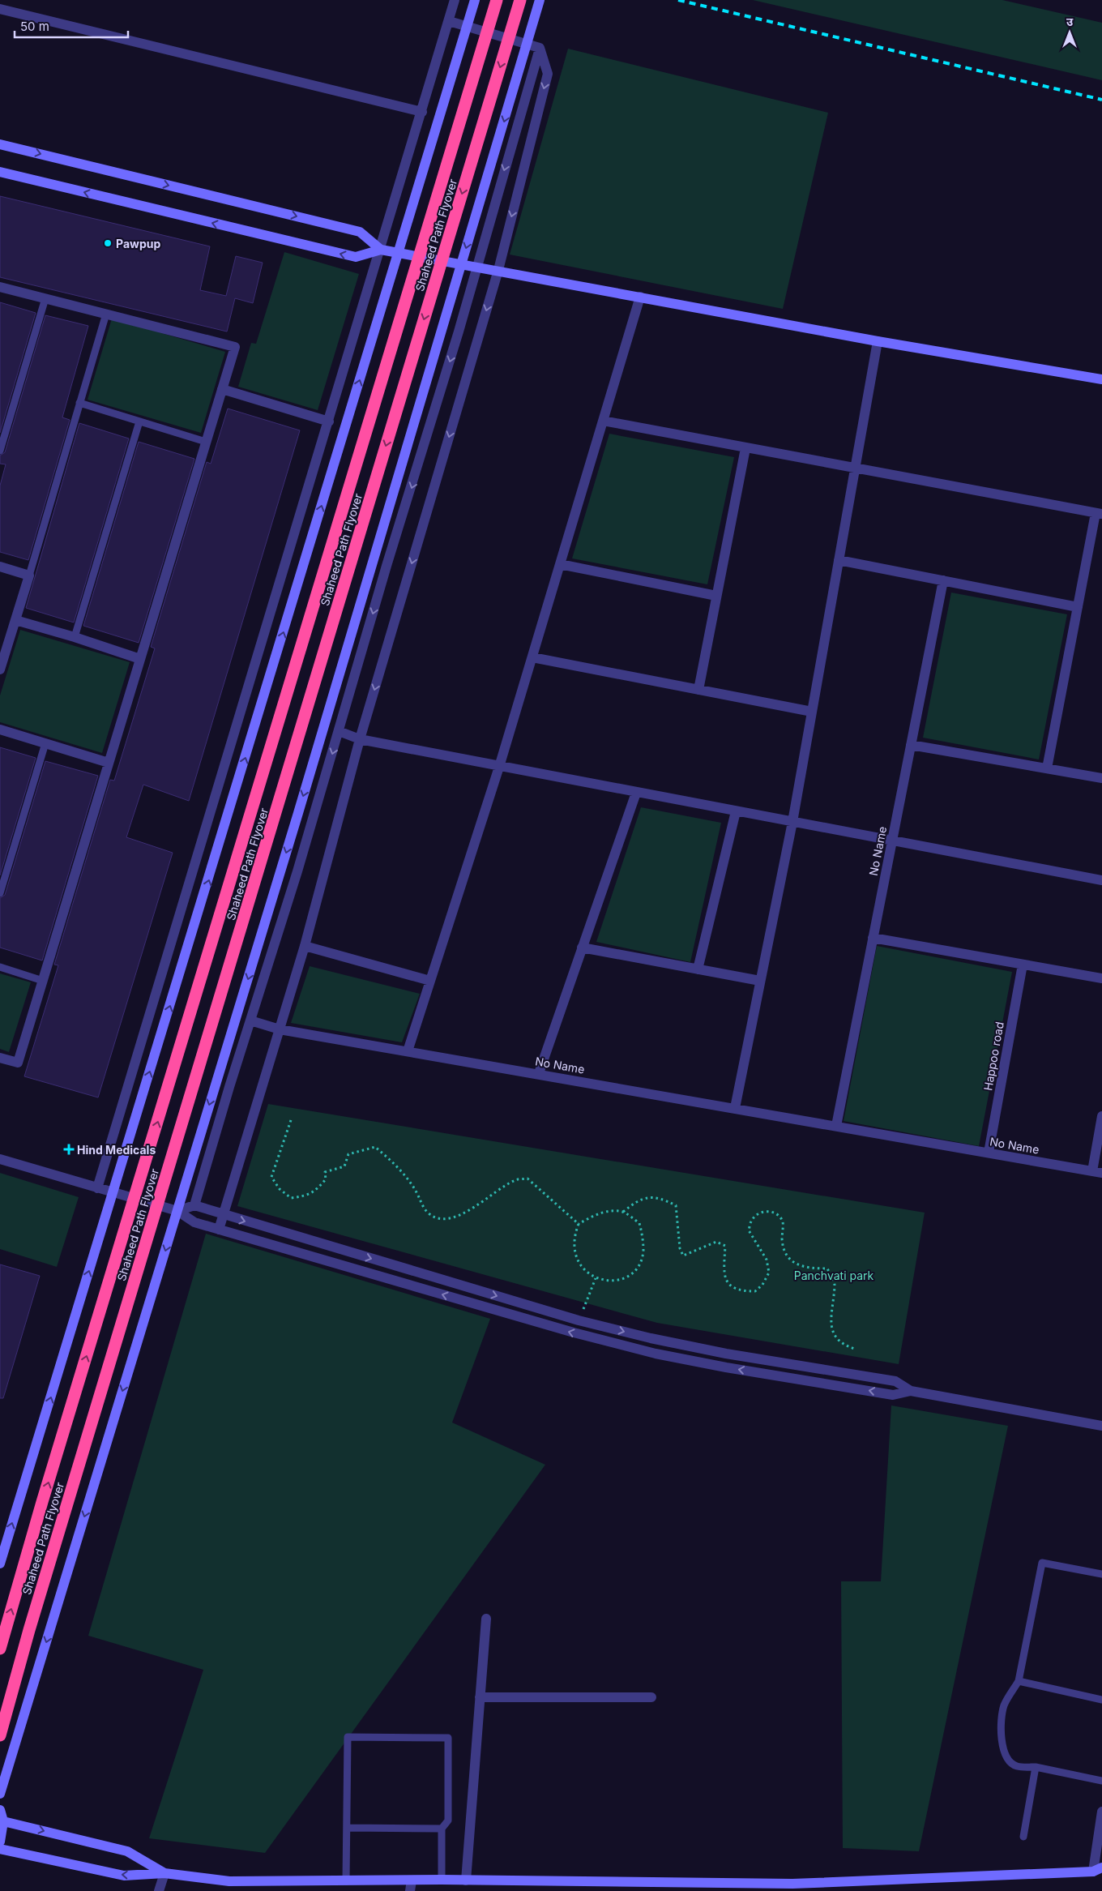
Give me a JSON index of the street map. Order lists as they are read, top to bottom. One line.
{"streets":{"highway":["Shaheed Path Flyover"],"street":["No Name","Happoo road"]},"crossings":[["No Name","Happoo road"]],"parks":["Panchvati park"],"places":{"other":["Pawpup"],"health":["Hind Medicals"]},"scale_bar":"50 m","north":"top"}
